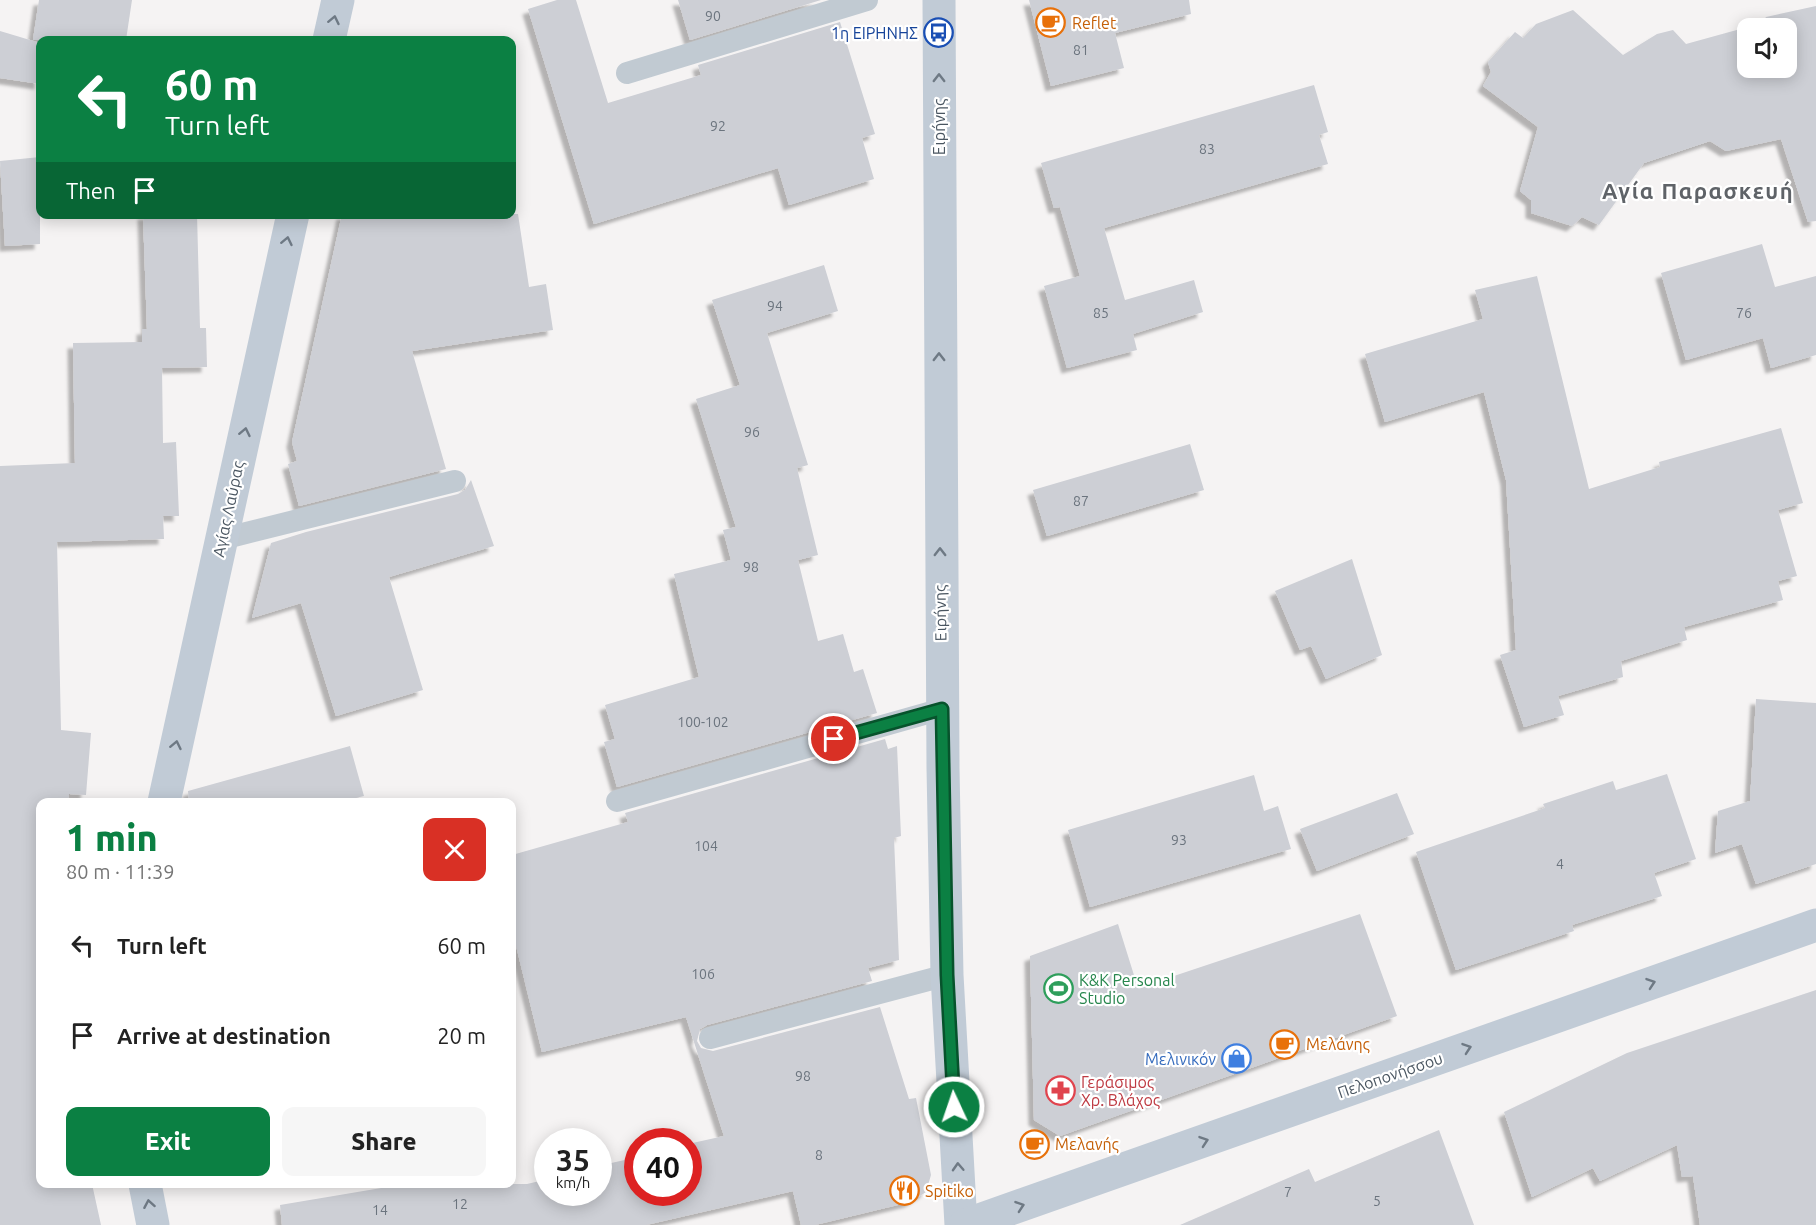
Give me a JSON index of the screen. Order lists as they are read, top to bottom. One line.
{"streets":{"street":["Ειρήνης","Αγίας Λαύρας","Πελοπονήσσου"]},"crossings":[["Ειρήνης","Πελοπονήσσου"]],"one_way":["Ειρήνης","Αγίας Λαύρας","Πελοπονήσσου"],"districts":["Αγία Παρασκευή"],"places":{"cafe":["Reflet","Μελάνης","Μελανής"],"bus stop":["1η ΕΙΡΗΝΗΣ"],"sports":["K&K Personal Studio"],"shop":["Μελινικόν"],"pharmacy":["Γεράσιμος Χρ. Βλάχος"],"restaurant":["Spitiko"]},"house_numbers":["90","81","92","83","94","85","76","96","87","98","100-102","93","104","4","106","98","8","7","5","12","14"],"page":{"turn":["60 m","Turn left"],"then":"Then","heading":["1 min","80 m · 11:39"],"list":[{"name":"Turn left","value":"60 m"},{"name":"Arrive at destination","value":"20 m"}],"buttons":["Exit","Share"],"speed":"35 km/h","limit":"40"}}
